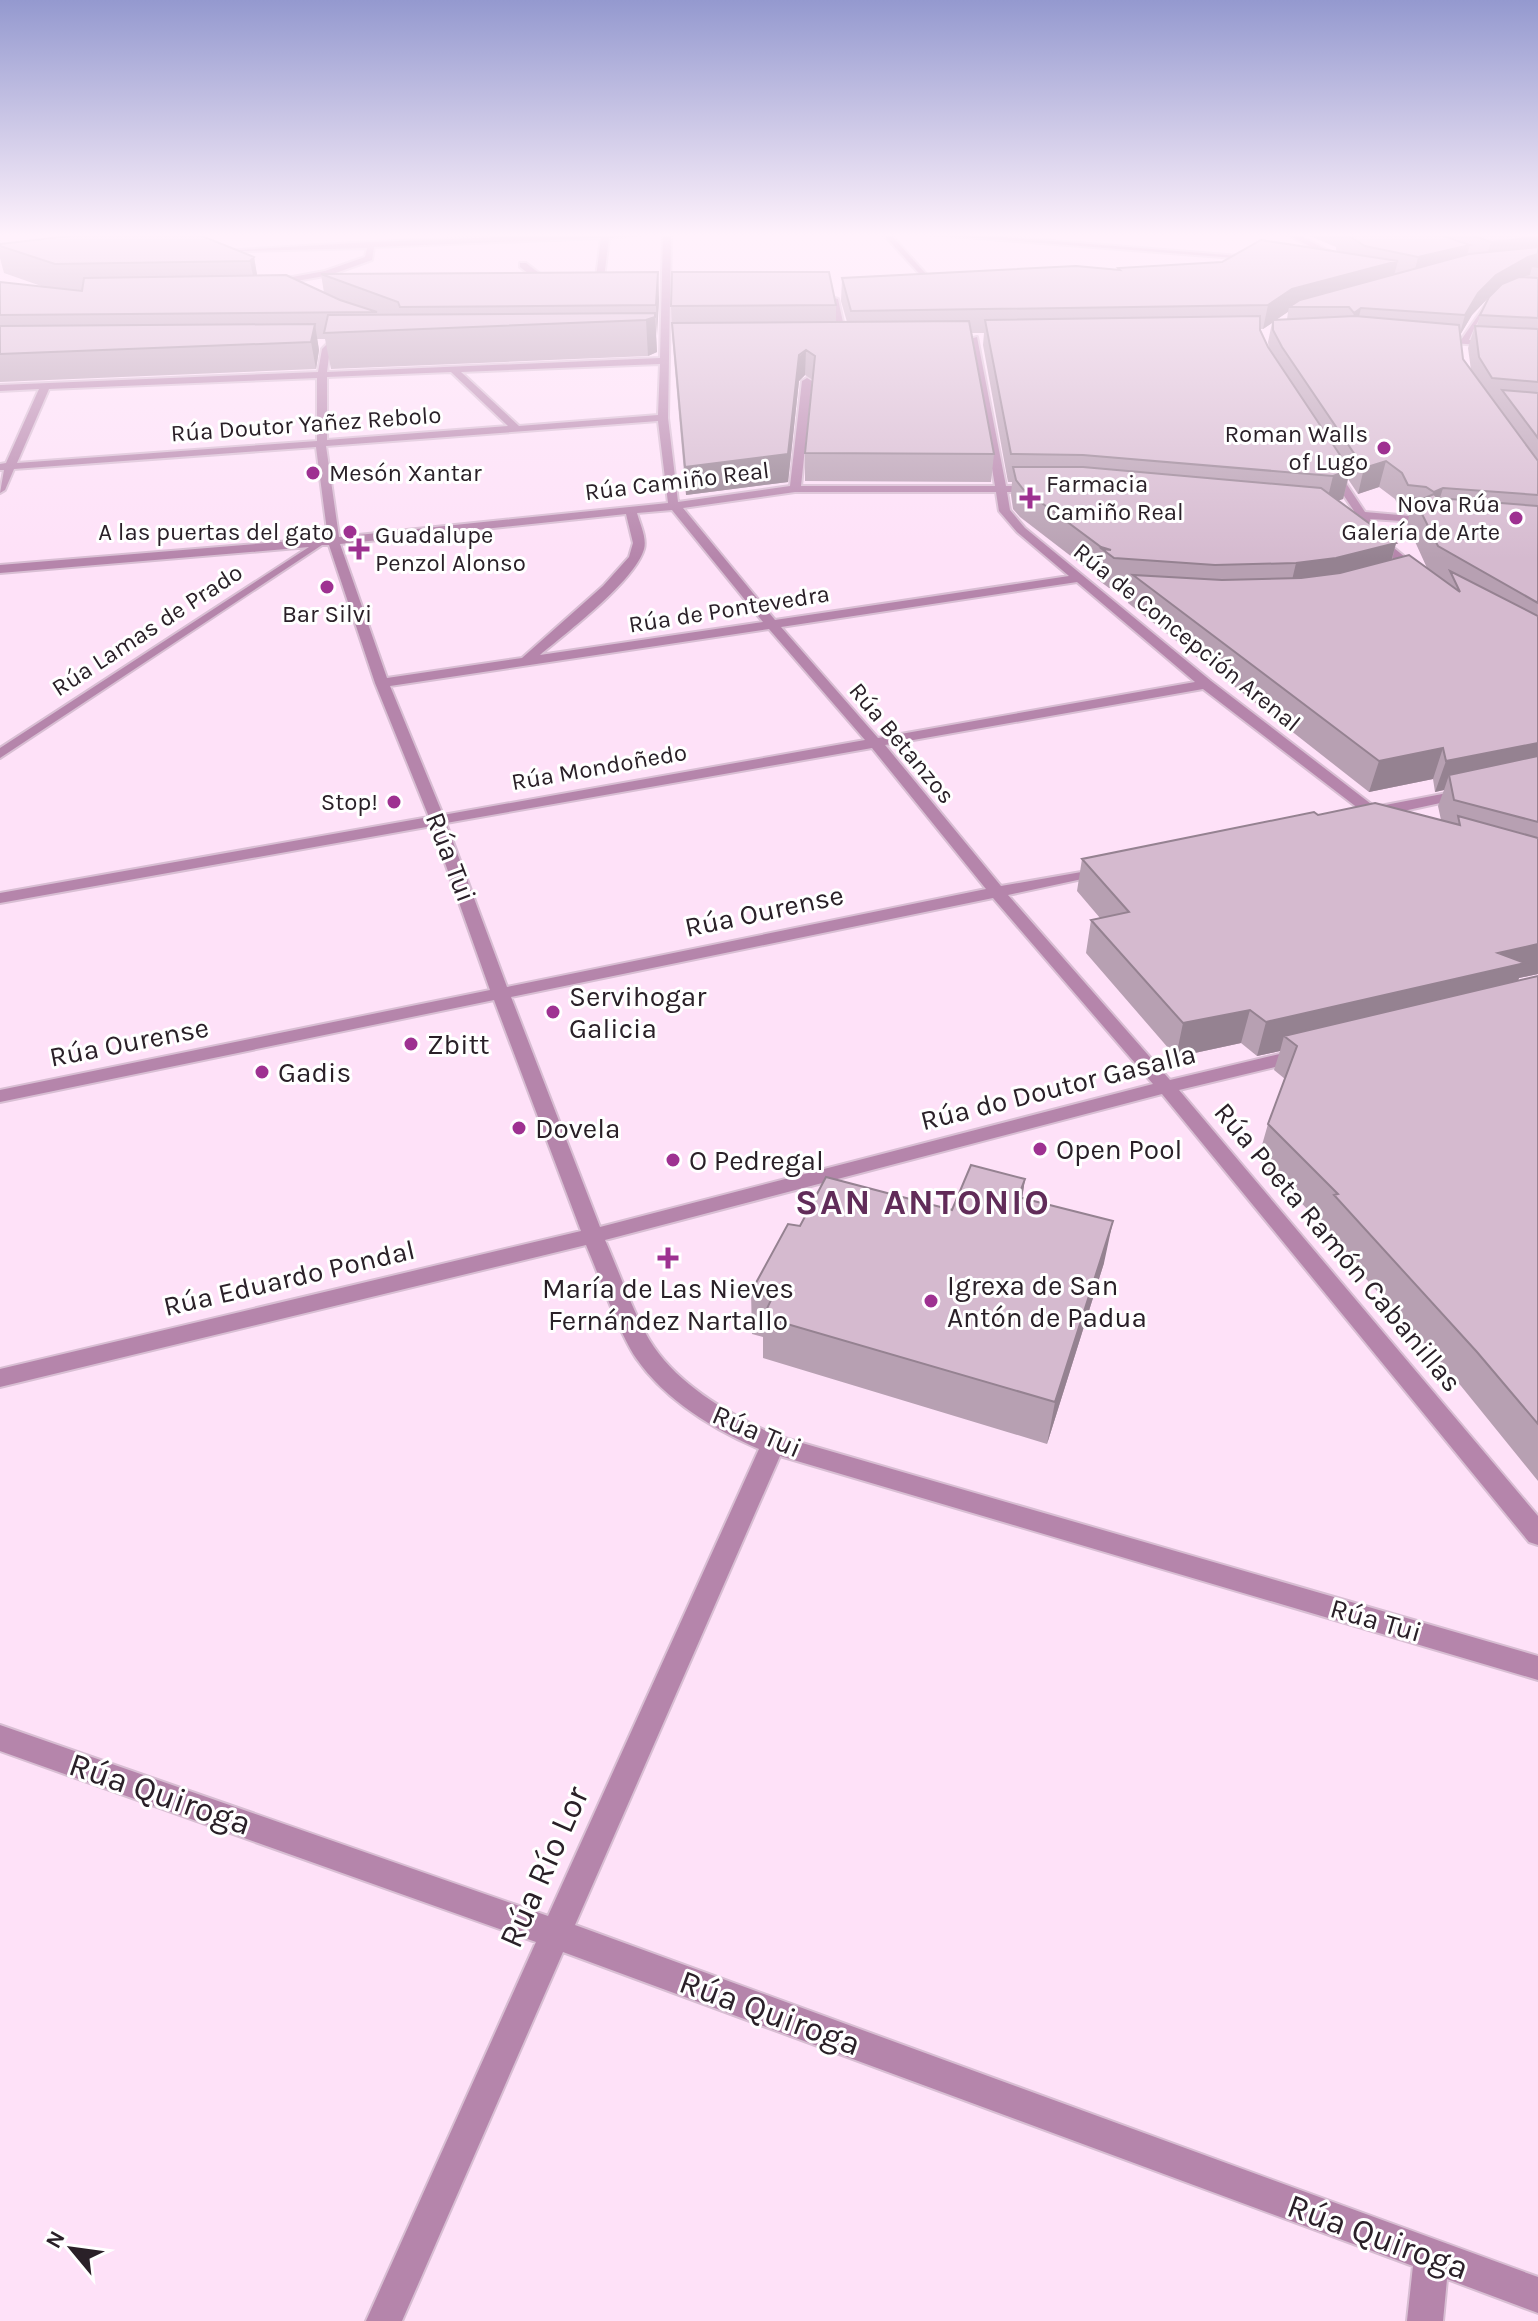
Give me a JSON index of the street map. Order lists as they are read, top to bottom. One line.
{"streets":{"street":["Rúa Doutor Yañez Rebolo","Rúa Camiño Real","Rúa de Pontevedra","Rúa Lamas de Prado","Rúa de Concepción Arenal","Rúa Betanzos","Rúa Mondoñedo","Rúa Tui","Rúa Ourense","Rúa do Doutor Gasalla","Rúa Poeta Ramón Cabanillas","Rúa Eduardo Pondal","Rúa Quiroga","Rúa Río Lor"]},"crossings":[["Rúa Doutor Yañez Rebolo","Rúa Tui"],["Rúa Camiño Real","Rúa Lamas de Prado"],["Rúa Camiño Real","Rúa de Concepción Arenal"],["Rúa Camiño Real","Rúa Betanzos"],["Rúa Camiño Real","Rúa Tui"],["Rúa de Pontevedra","Rúa de Concepción Arenal"],["Rúa de Pontevedra","Rúa Betanzos"],["Rúa de Pontevedra","Rúa Tui"],["Rúa de Concepción Arenal","Rúa Mondoñedo"],["Rúa Betanzos","Rúa Mondoñedo"],["Rúa Betanzos","Rúa Ourense"],["Rúa Betanzos","Rúa Poeta Ramón Cabanillas"],["Rúa Mondoñedo","Rúa Tui"],["Rúa Tui","Rúa Ourense"],["Rúa Tui","Rúa do Doutor Gasalla"],["Rúa Tui","Rúa Eduardo Pondal"],["Rúa Tui","Rúa Río Lor"],["Rúa Ourense","Rúa Poeta Ramón Cabanillas"],["Rúa do Doutor Gasalla","Rúa Poeta Ramón Cabanillas"],["Rúa do Doutor Gasalla","Rúa Eduardo Pondal"],["Rúa Quiroga","Rúa Río Lor"]],"districts":["SAN ANTONIO"],"places":{"other":["Roman Walls of Lugo","Mesón Xantar","Nova Rúa Galería de Arte","A las puertas del gato","Bar Silvi","Stop!","Servihogar Galicia","Zbitt","Gadis","Dovela","Open Pool","O Pedregal","Igrexa de San Antón de Padua"],"health":["Farmacia Camiño Real","Guadalupe Penzol Alonso","María de Las Nieves Fernández Nartallo"]},"north":"top left"}
